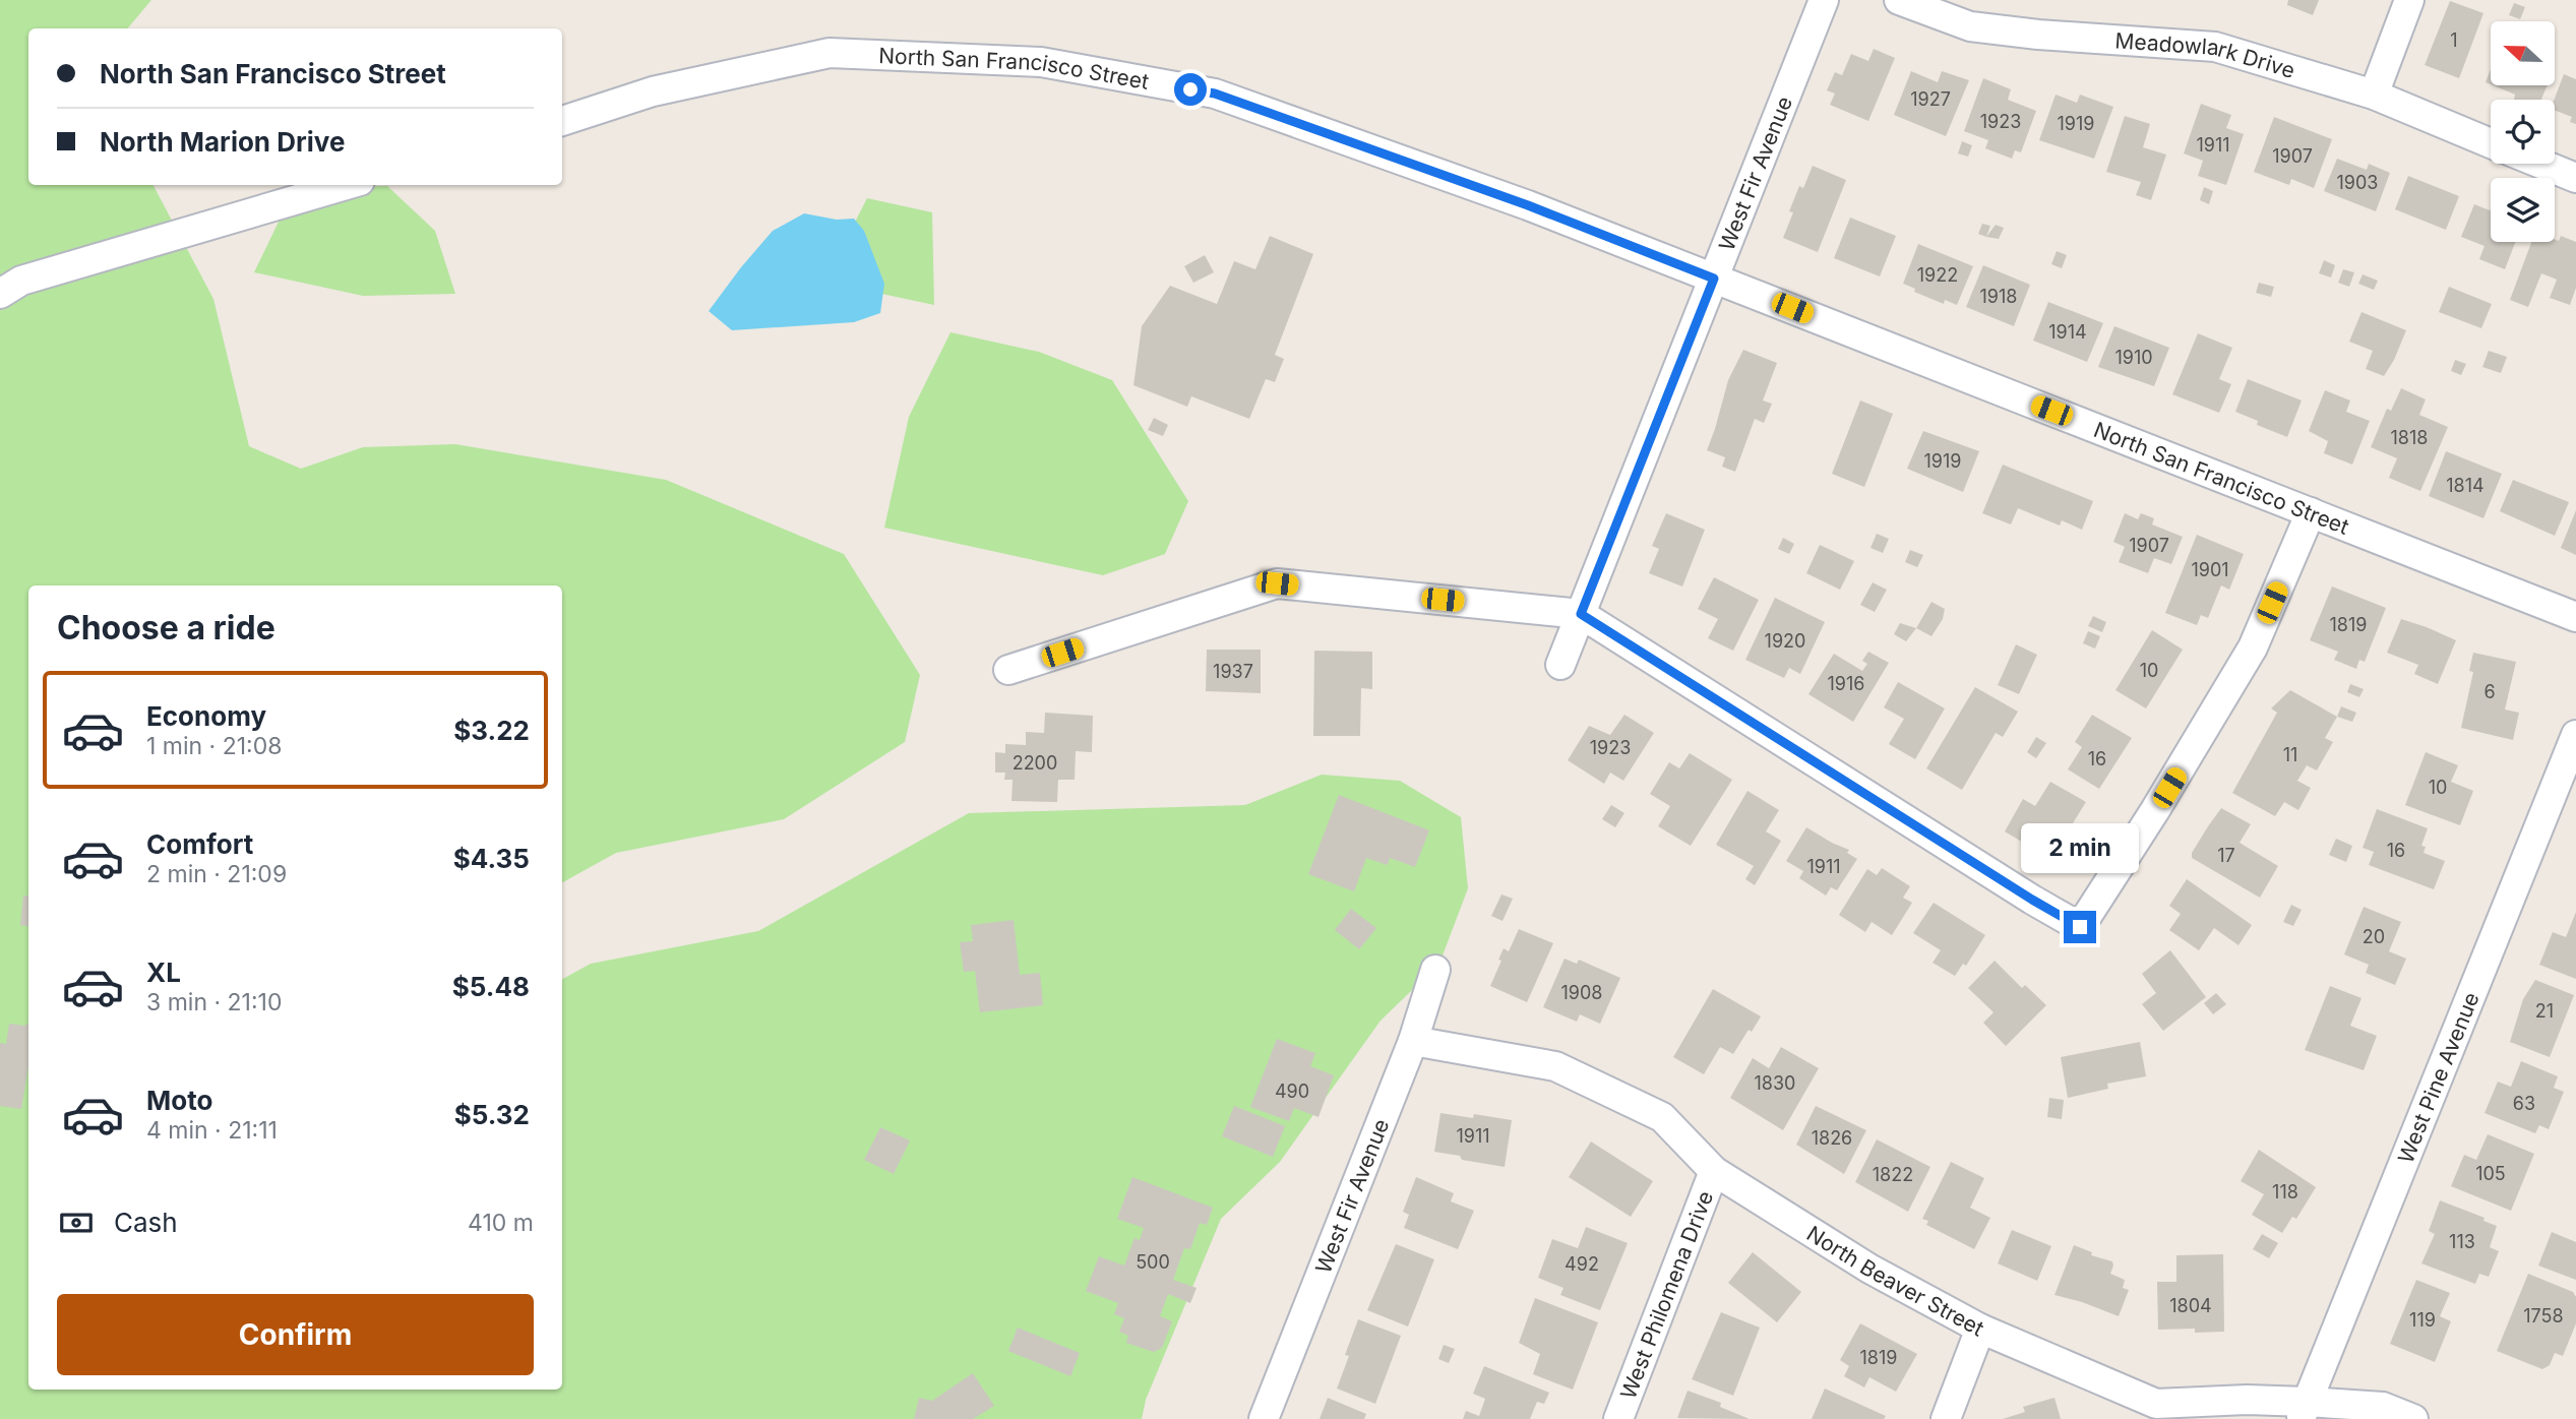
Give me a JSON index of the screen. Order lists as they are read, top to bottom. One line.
{"streets":{"street":["Meadowlark Drive","North San Francisco Street","West Fir Avenue","West Pine Avenue","North Beaver Street","West Philomena Drive"]},"crossings":[["North San Francisco Street","West Fir Avenue"],["West Fir Avenue","North Beaver Street"],["West Pine Avenue","North Beaver Street"],["North Beaver Street","West Philomena Drive"]],"house_numbers":["1","1927","1923","1919","1911","1907","1903","1922","1918","1914","1910","1818","1919","1814","1907","1901","1819","1920","10","1937","1916","6","1923","11","16","2200","10","16","17","1911","20","1908","21","1830","490","63","1911","1826","105","1822","118","113","500","492","1804","1758","119","1819"],"north":"left","page":{"banner":["North San Francisco Street","North Marion Drive"],"heading":"Choose a ride","list":[{"name":"Economy","note":"1 min · 21:08","value":"$3.22"},{"name":"Comfort","note":"2 min · 21:09","value":"$4.35"},{"name":"XL","note":"3 min · 21:10","value":"$5.48"},{"name":"Moto","note":"4 min · 21:11","value":"$5.32"}],"bubble":"2 min","pay":["Cash","410 m"],"buttons":"Confirm"}}
